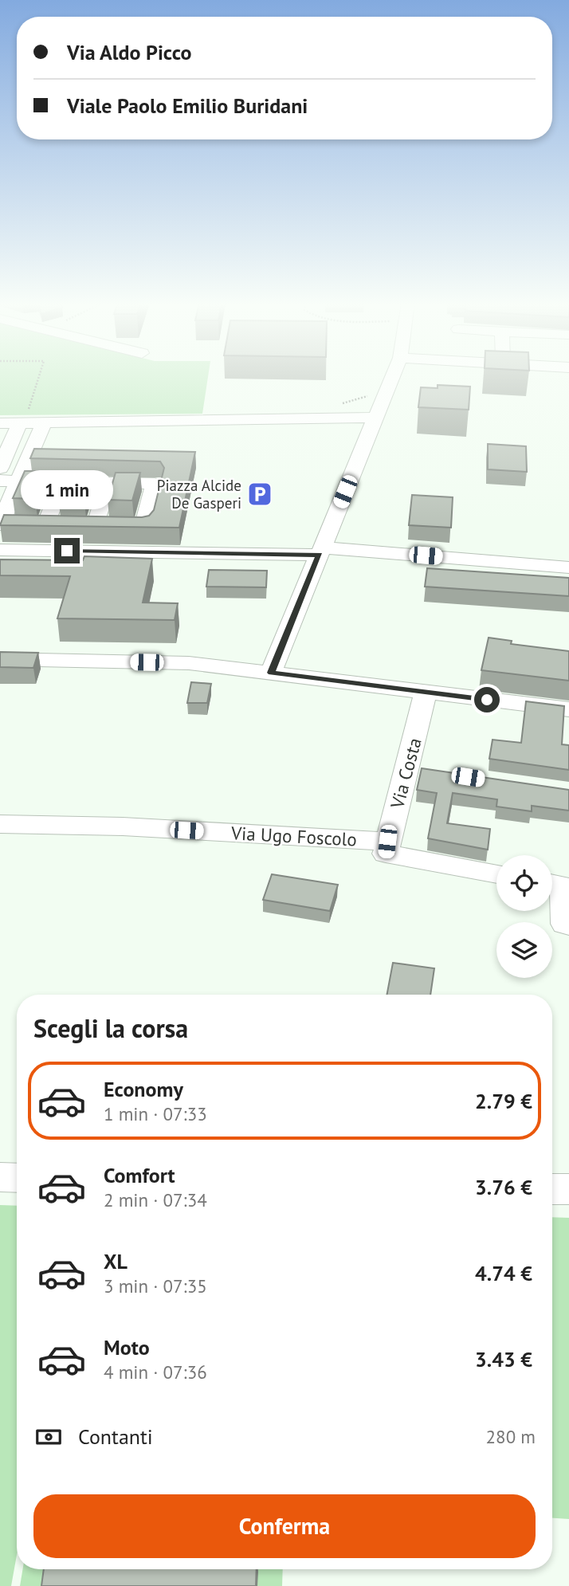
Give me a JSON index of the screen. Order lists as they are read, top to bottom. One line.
{"streets":{"street":["Via Costa","Via Ugo Foscolo"]},"crossings":[["Via Costa","Via Ugo Foscolo"]],"places":{"parking":["Piazza Alcide De Gasperi"]},"page":{"banner":["Via Aldo Picco","Viale Paolo Emilio Buridani"],"bubble":"1 min","heading":"Scegli la corsa","list":[{"name":"Economy","note":"1 min · 07:33","value":"2.79 €"},{"name":"Comfort","note":"2 min · 07:34","value":"3.76 €"},{"name":"XL","note":"3 min · 07:35","value":"4.74 €"},{"name":"Moto","note":"4 min · 07:36","value":"3.43 €"}],"pay":["Contanti","280 m"],"buttons":"Conferma"}}
